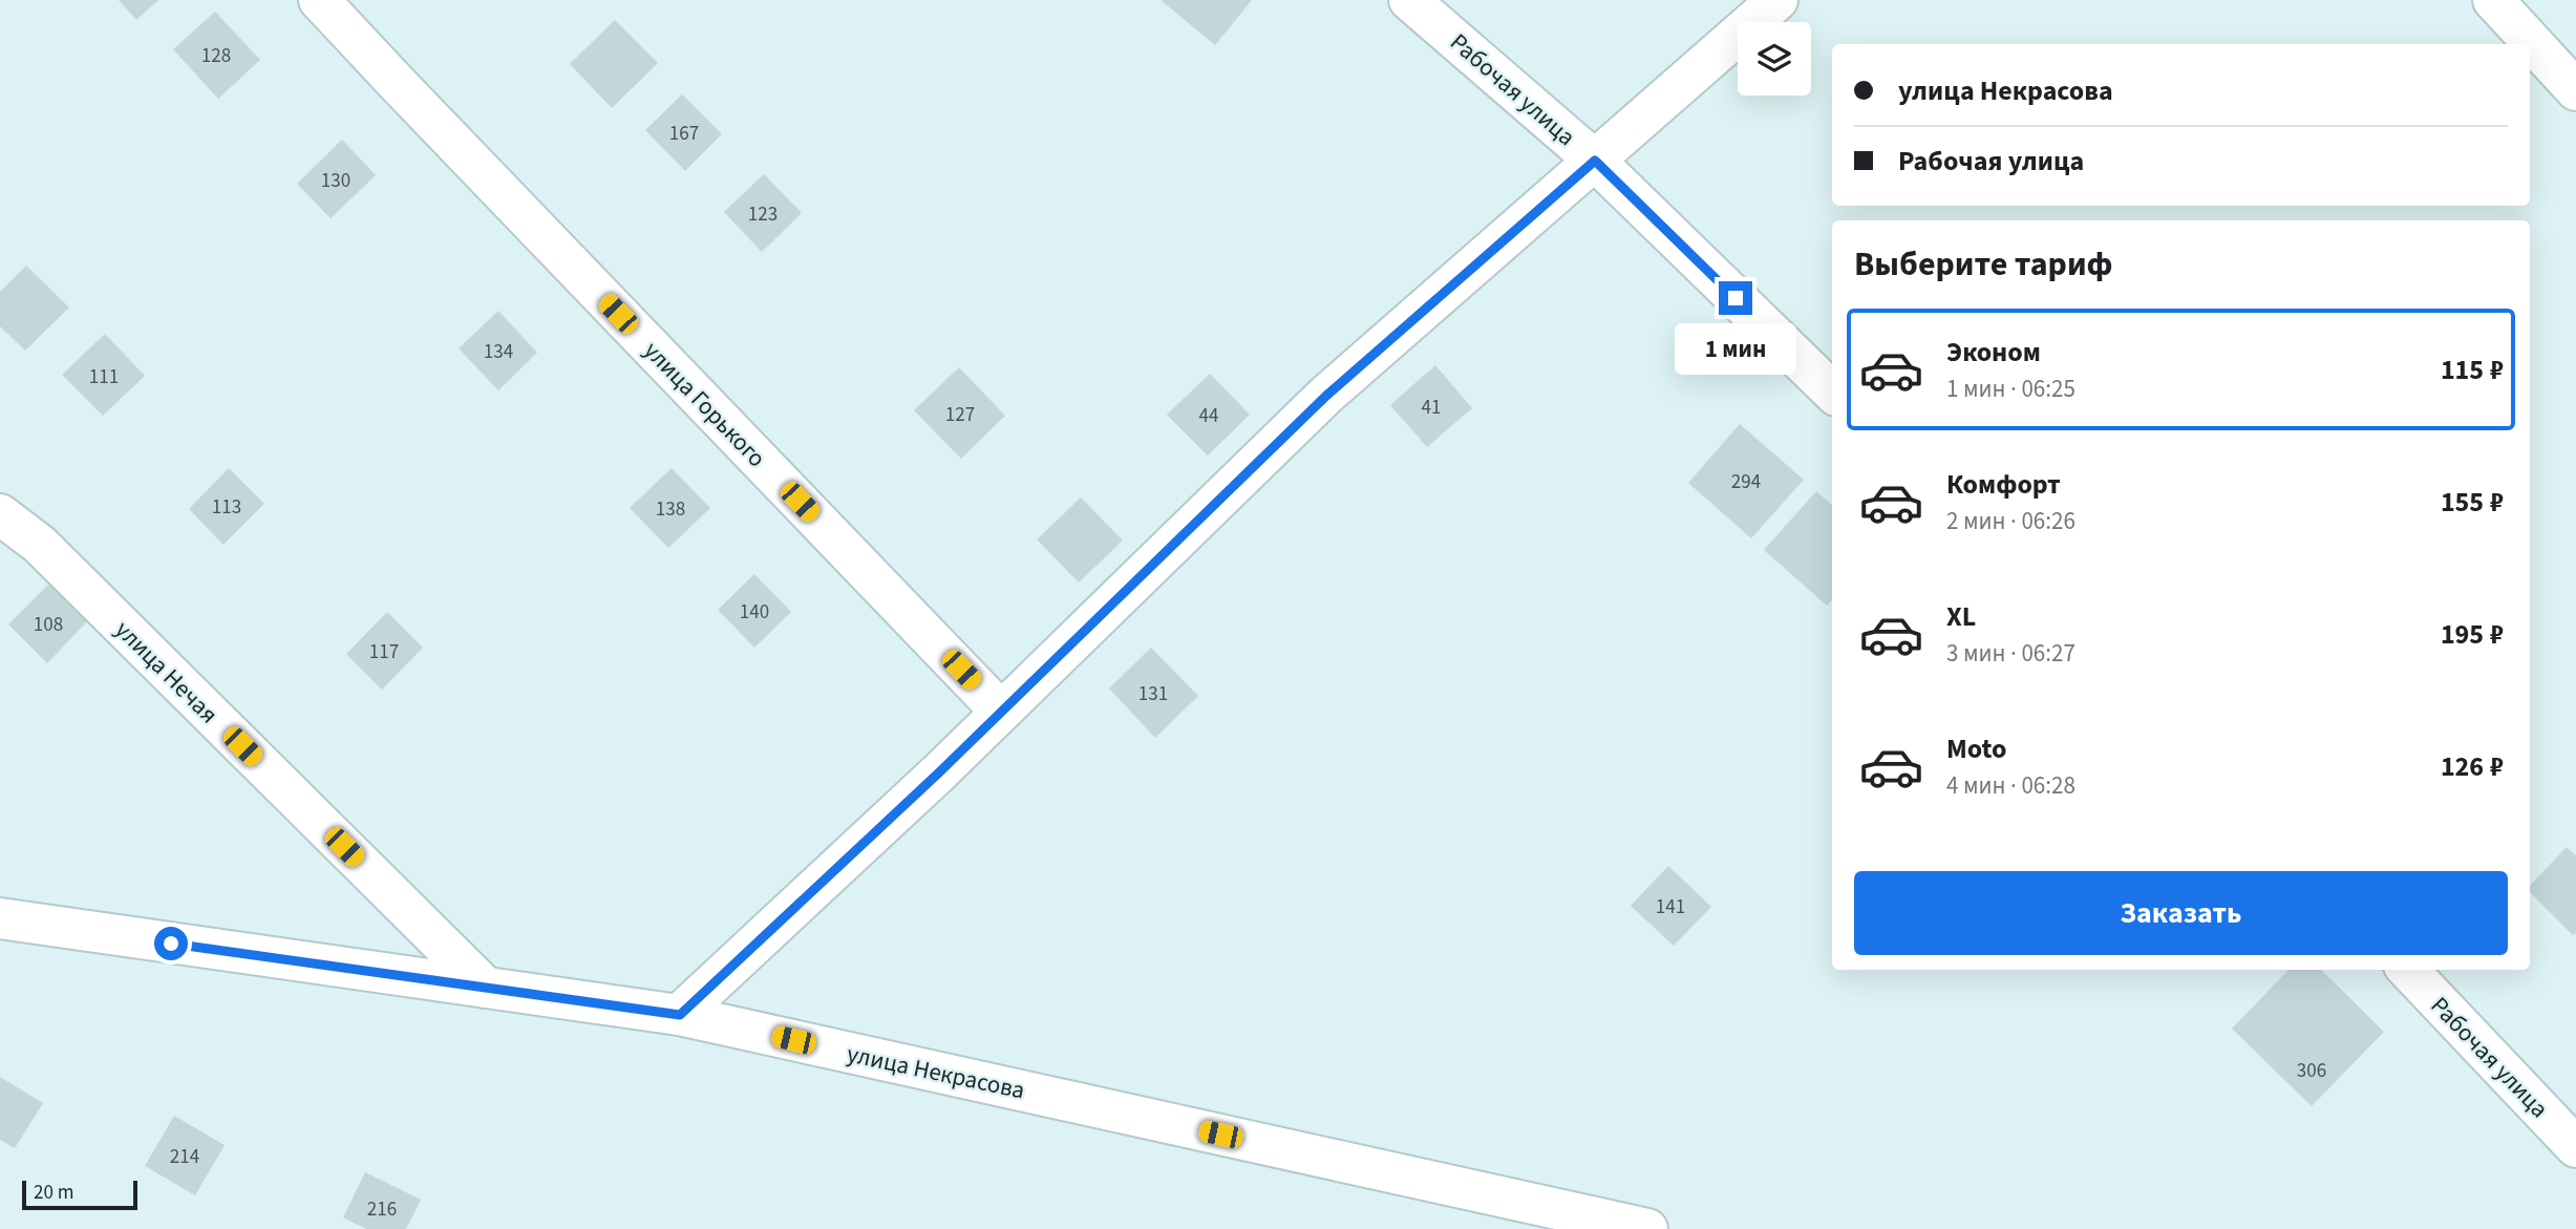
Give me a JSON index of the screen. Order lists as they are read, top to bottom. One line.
{"streets":{"street":["Рабочая улица","улица Горького","улица Нечая","улица Некрасова"]},"crossings":[["улица Нечая","улица Некрасова"]],"house_numbers":["128","167","130","123","134","111","41","127","44","294","113","138","140","108","117","131","141","306","214","216"],"scale_bar":"20 m","page":{"banner":["улица Некрасова","Рабочая улица"],"heading":"Выберите тариф","list":[{"name":"Эконом","note":"1 мин · 06:25","value":"115 ₽"},{"name":"Комфорт","note":"2 мин · 06:26","value":"155 ₽"},{"name":"XL","note":"3 мин · 06:27","value":"195 ₽"},{"name":"Moto","note":"4 мин · 06:28","value":"126 ₽"}],"bubble":"1 мин","buttons":"Заказать","scale":"20 m"}}
